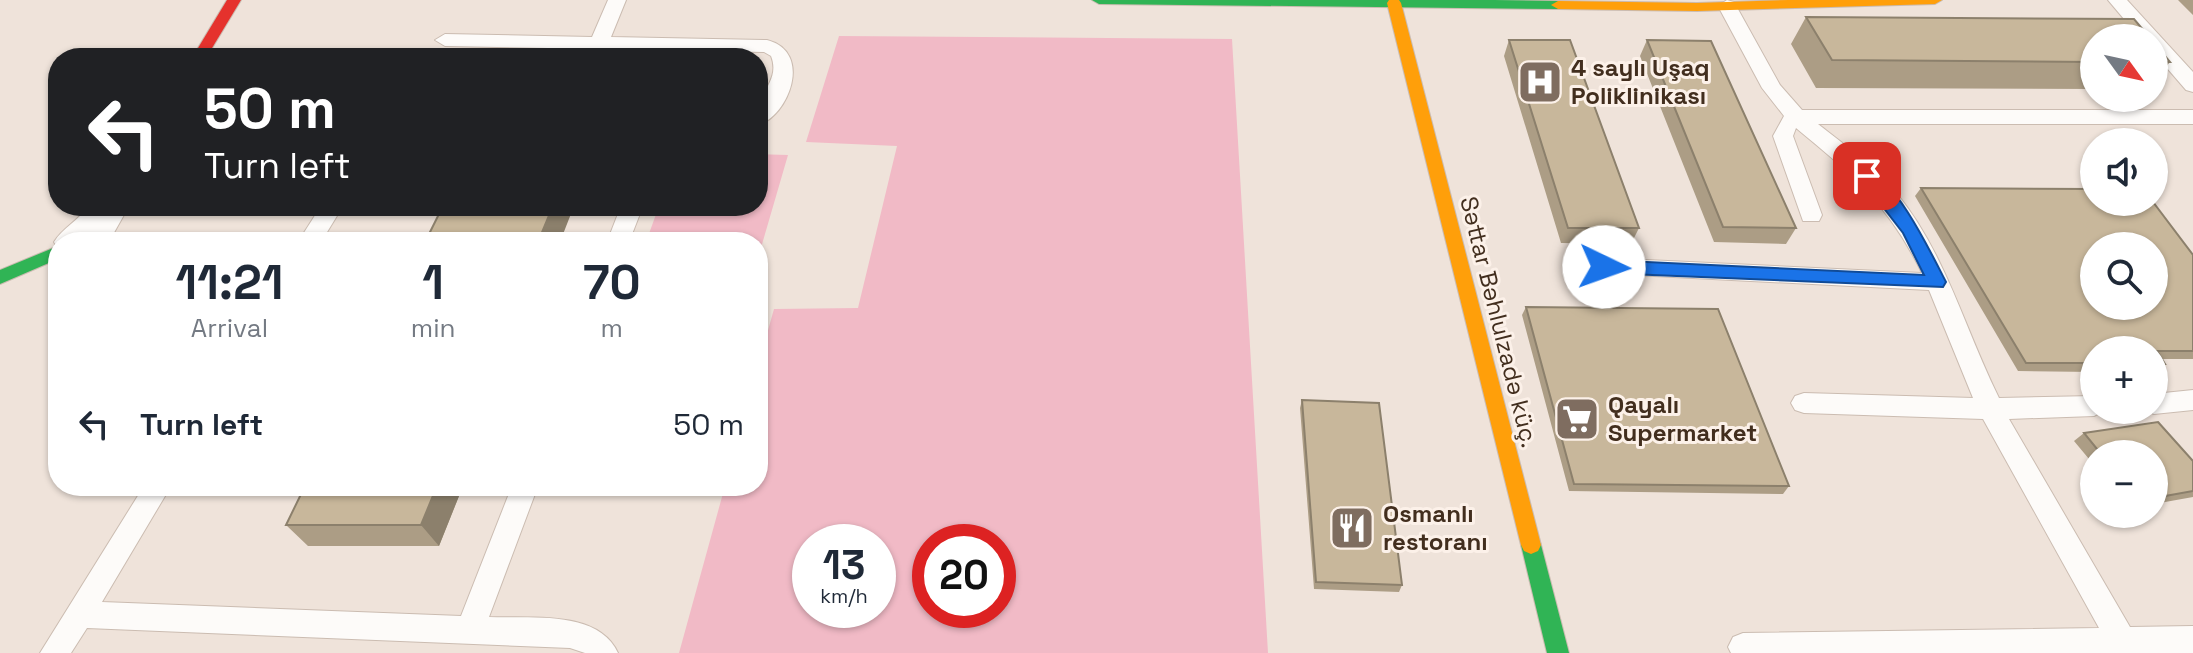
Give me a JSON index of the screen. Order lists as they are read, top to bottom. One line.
{"streets":{"street":["Səttar Bəhlulzadə küç."]},"places":{"hospital":["4 saylı Uşaq Poliklinikası"],"supermarket":["Qayalı Supermarket"],"restaurant":["Osmanlı restoranı"]},"north":"bottom right","page":{"map_buttons":["+","−"],"turn":["50 m","Turn left"],"eta":["11:21","Arrival","1","min","70","m"],"list":[{"name":"Turn left","value":"50 m"}],"speed":"13 km/h","limit":"20"}}
